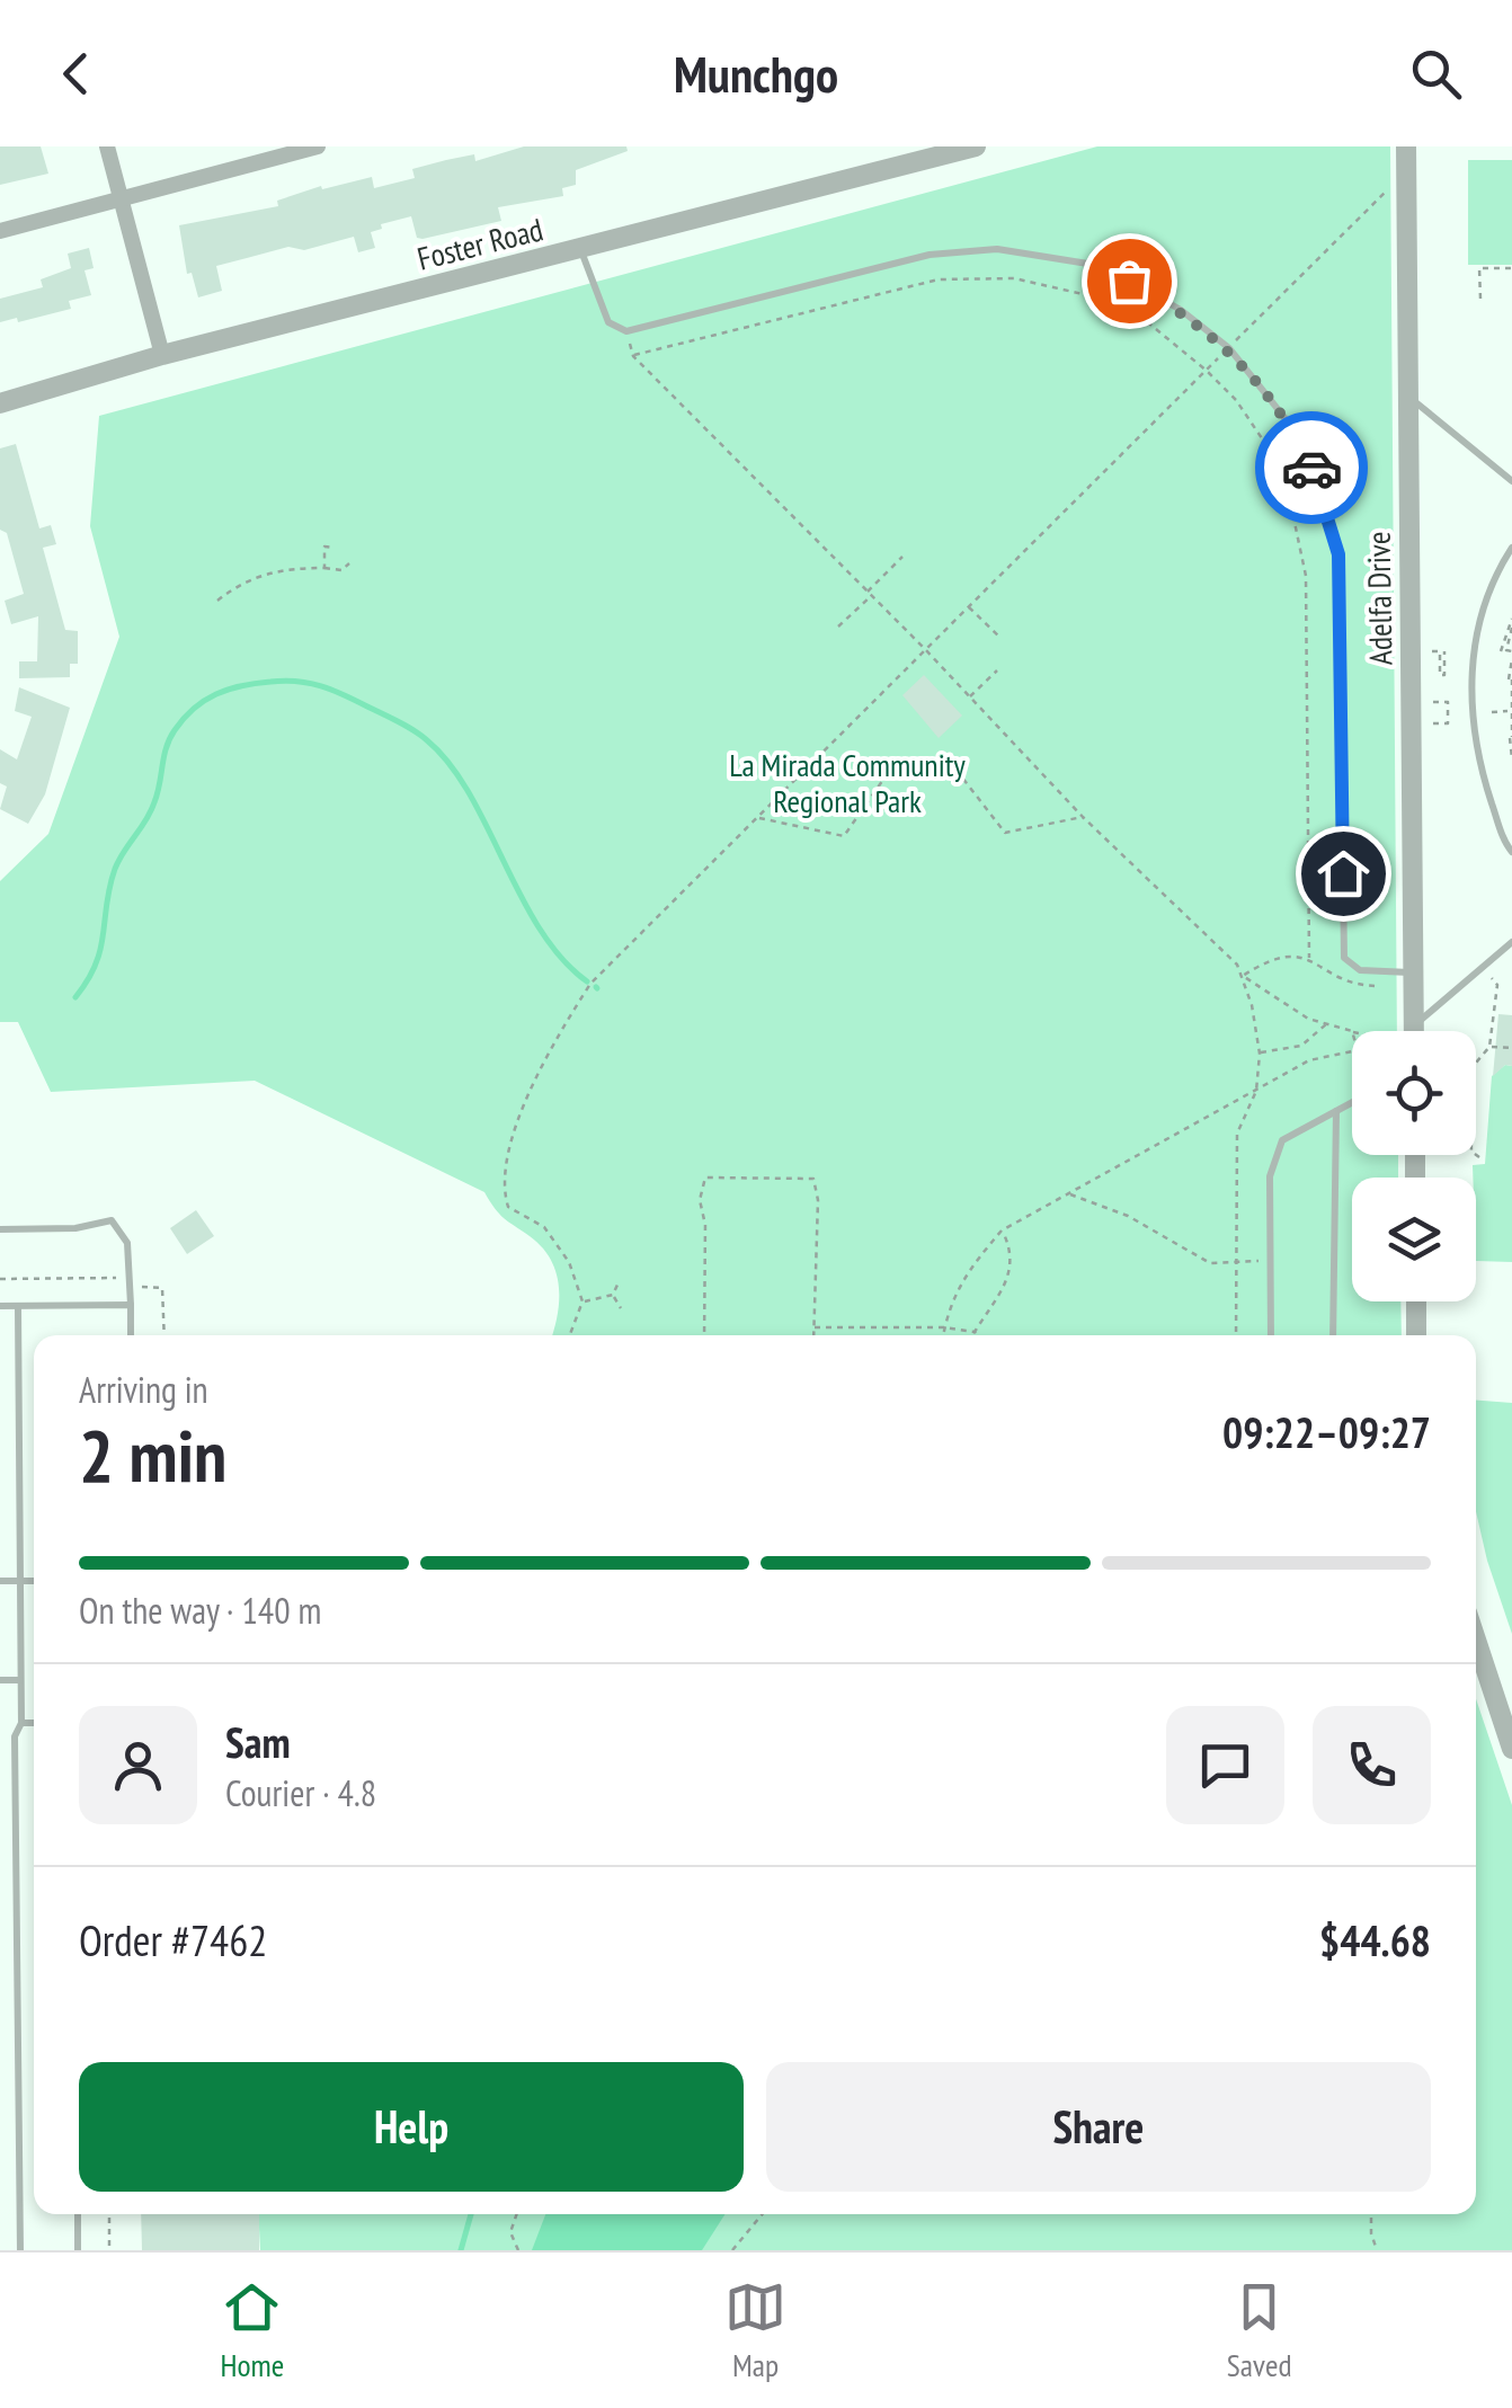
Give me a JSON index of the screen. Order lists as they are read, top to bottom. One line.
{"streets":{"street":["Foster Road","Adelfa Drive"]},"parks":["La Mirada Community Regional Park"],"page":{"header":"Munchgo","heading":["2 min","Arriving in","09:22–09:27"],"panel":["Sam","Courier · 4.8","Order #7462","$44.68"],"bar":"On the way · 140 m","buttons":["Help","Share"],"tabs":["Home","Map","Saved"]}}
